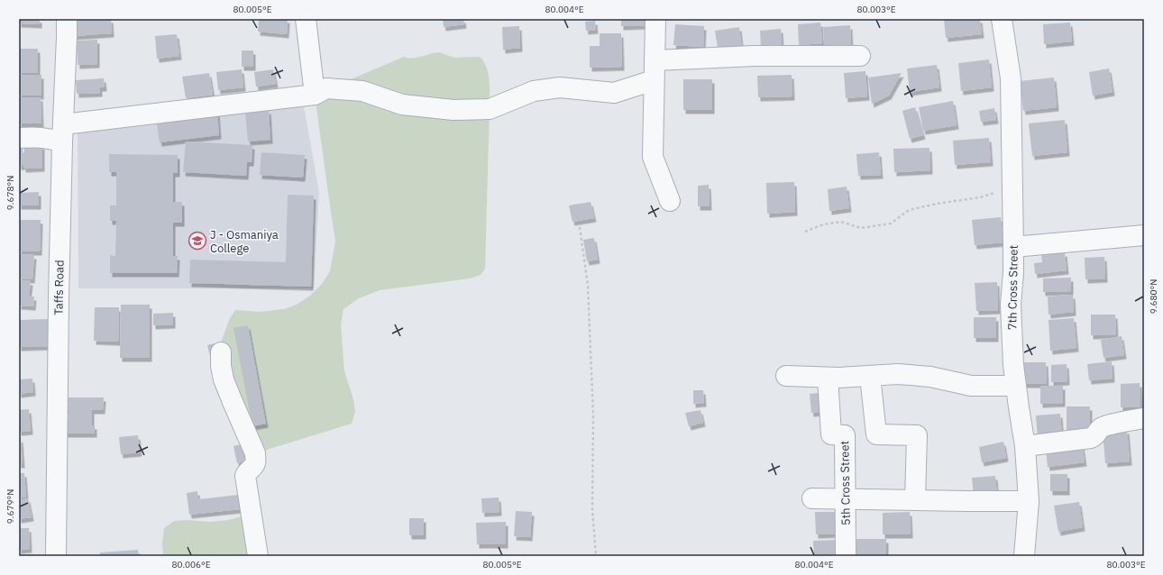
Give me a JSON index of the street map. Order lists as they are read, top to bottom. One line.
{"streets":{"street":["Taffs Road","7th Cross Street","5th Cross Street"]},"places":{"school or university":["J - Osmaniya College"]},"coordinates":["80.005°E","80.004°E","80.003°E","9.678°N","9.680°N","9.679°N","80.006°E"]}
